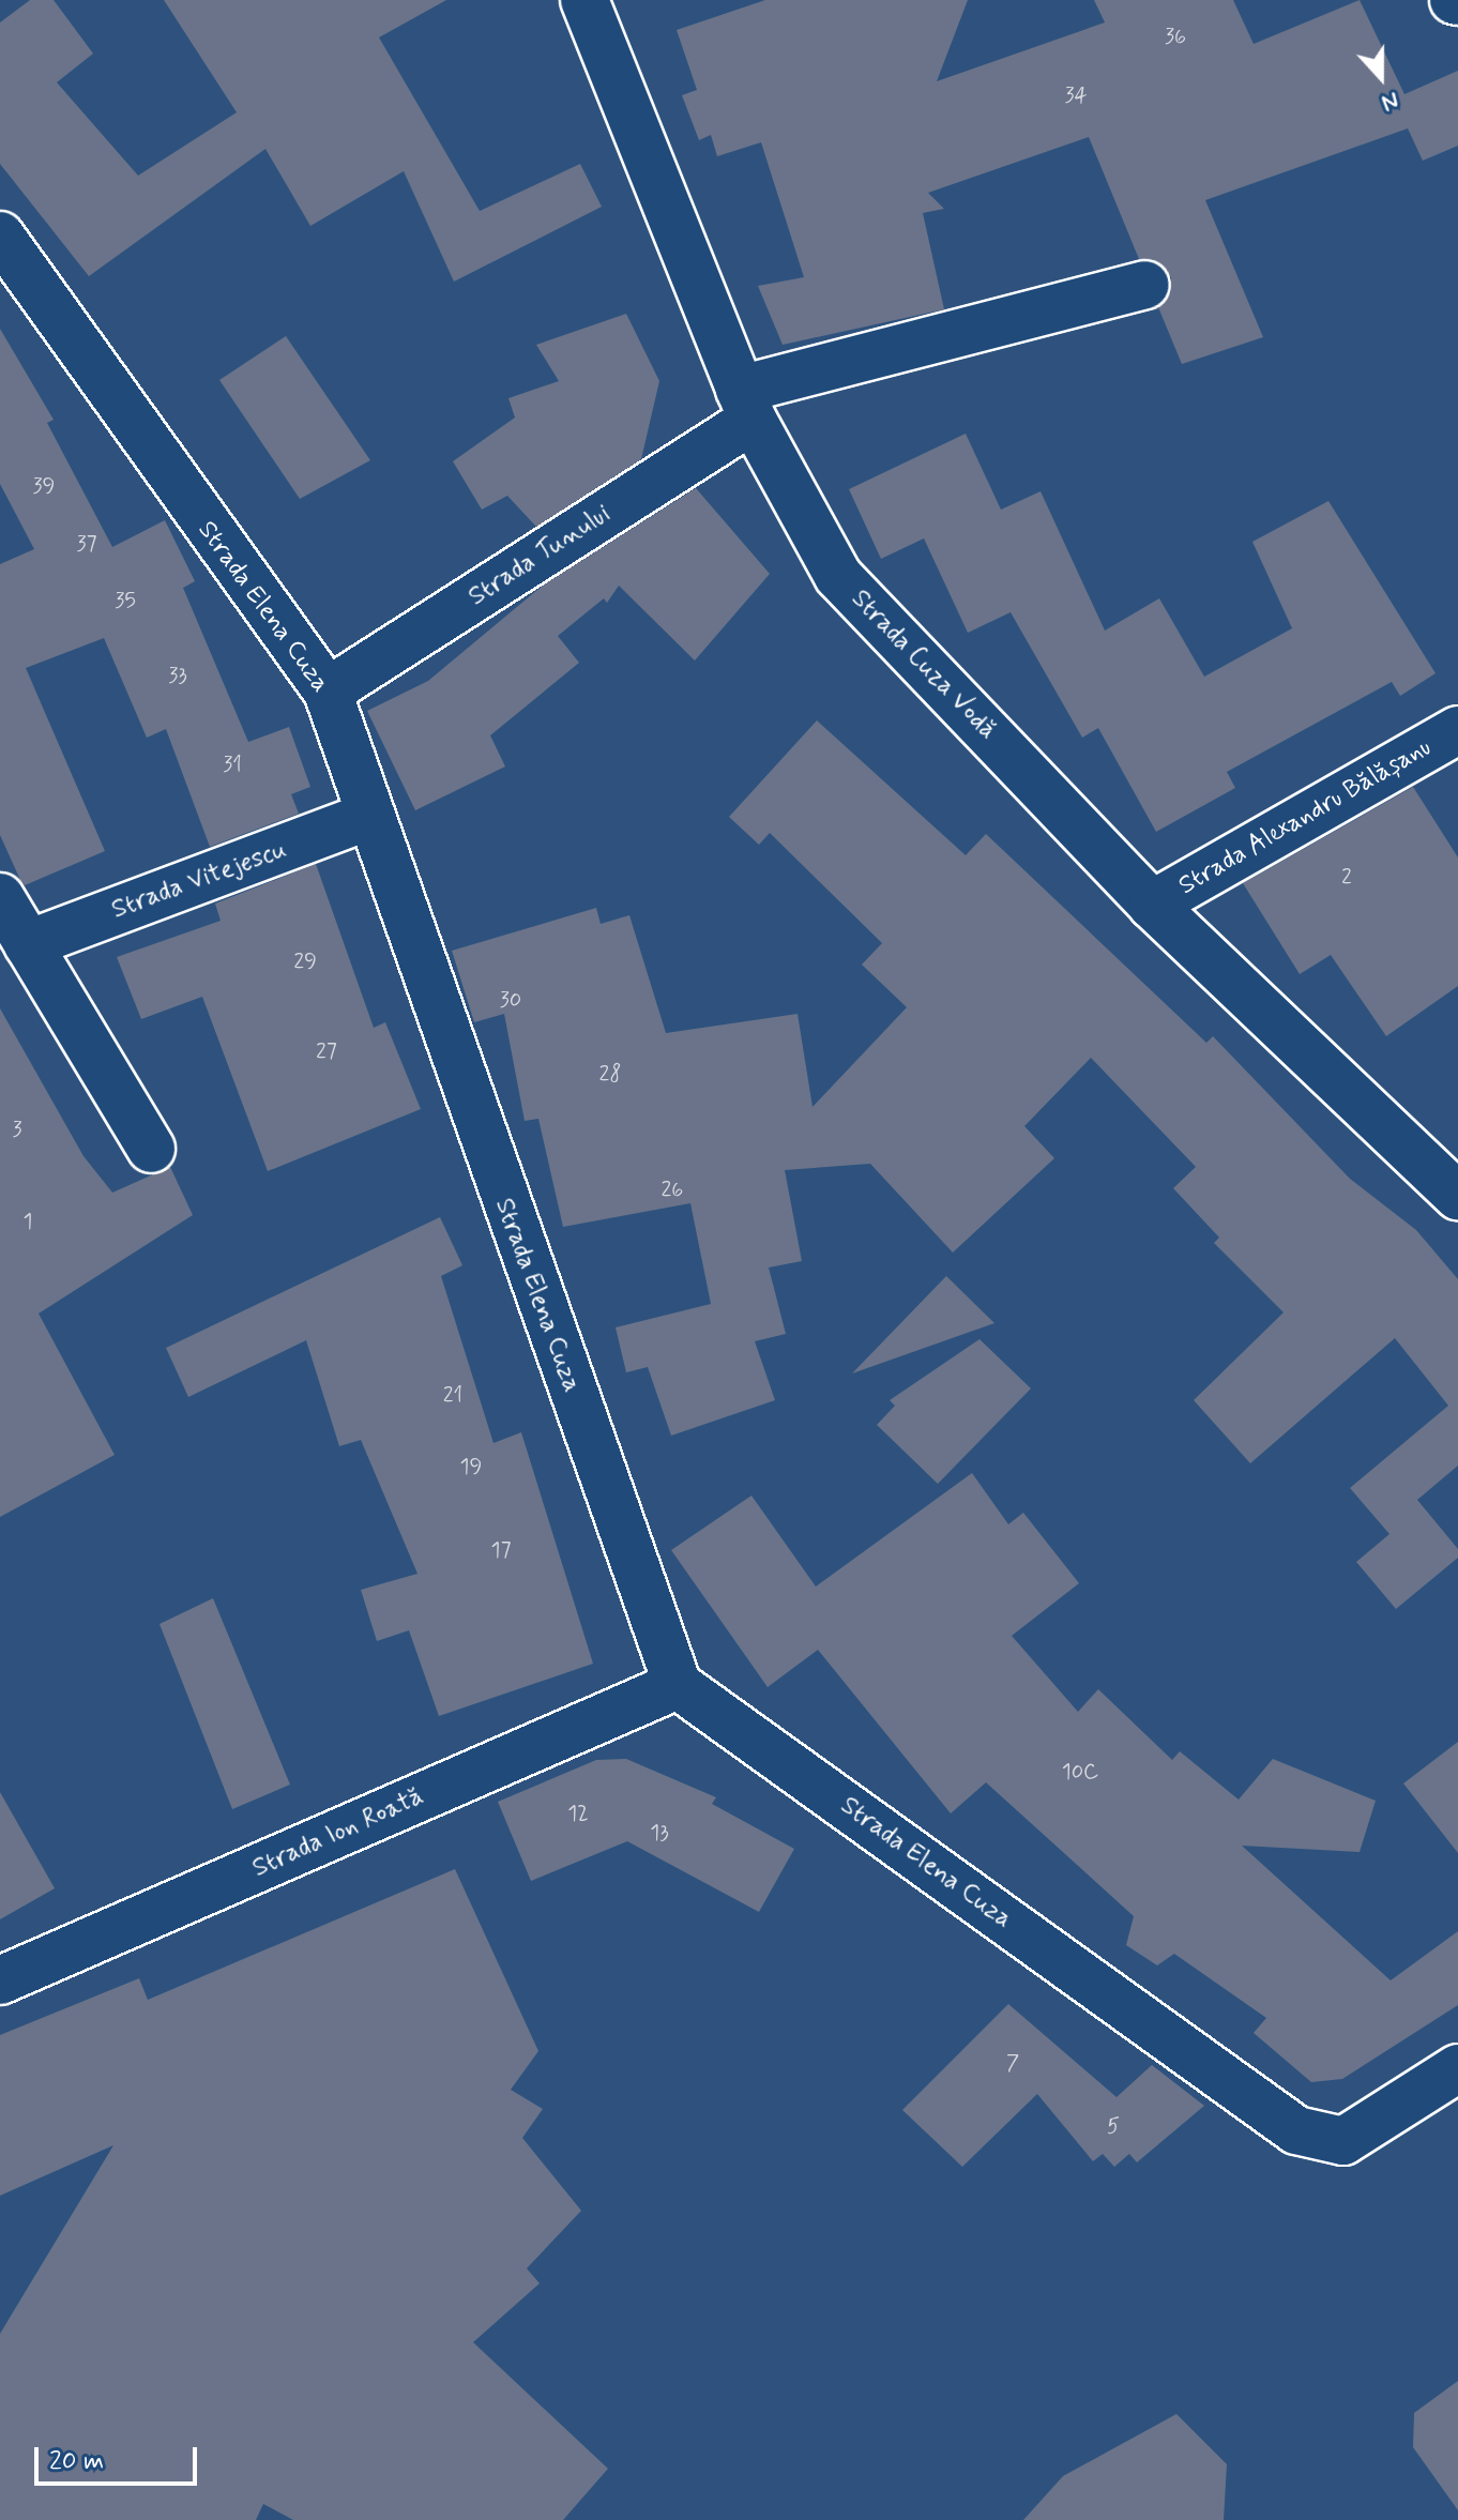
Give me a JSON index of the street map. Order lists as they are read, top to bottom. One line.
{"streets":{"street":["Strada Tunului","Strada Elena Cuza","Strada Cuza Vodă","Strada Alexandru Bălășanu","Strada Vitejescu","Strada Ion Roată"]},"crossings":[["Strada Tunului","Strada Elena Cuza"],["Strada Tunului","Strada Cuza Vodă"],["Strada Elena Cuza","Strada Vitejescu"],["Strada Elena Cuza","Strada Ion Roată"],["Strada Cuza Vodă","Strada Alexandru Bălășanu"]],"house_numbers":["36","34","39","37","35","33","31","2","29","30","27","28","3","26","1","21","19","17","10C","12","13","7","5"],"scale_bar":"20 m","north":"bottom"}
